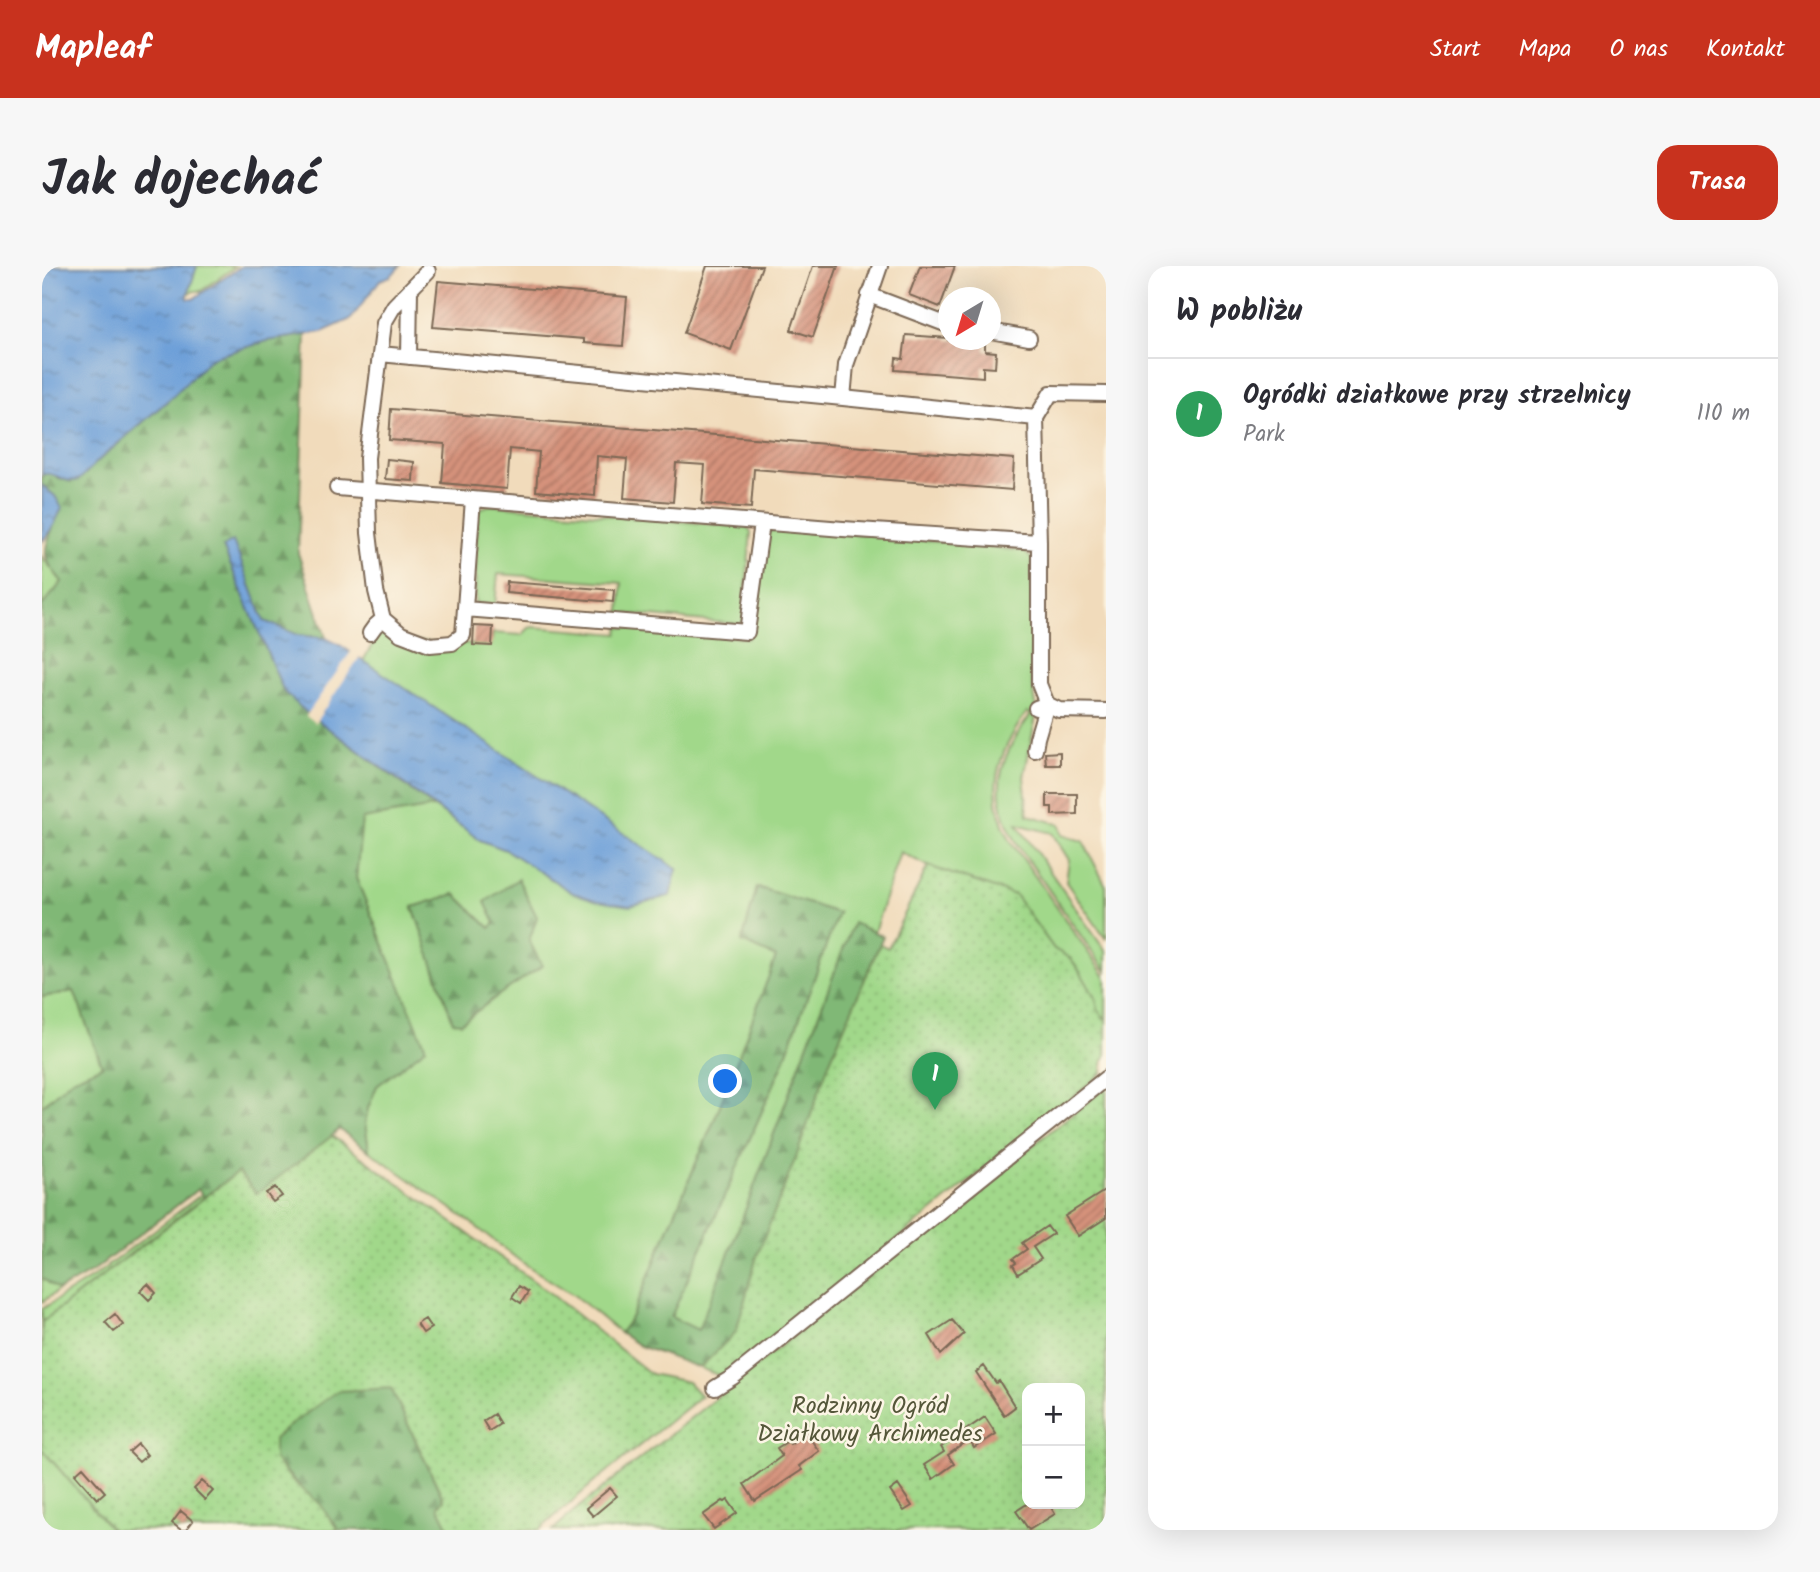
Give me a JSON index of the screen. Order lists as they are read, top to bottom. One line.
{"parks":["Rodzinny Ogród Działkowy Archimedes"],"north":"bottom left","page":{"header":"Mapleaf","nav":["Start","Mapa","O nas","Kontakt"],"title":"Jak dojechać","buttons":"Trasa","heading":"W pobliżu","list":[{"mark":"1","name":"Ogródki działkowe przy strzelnicy","note":"Park","value":"110 m"}],"pins":"1","map_buttons":["+","−"]}}
